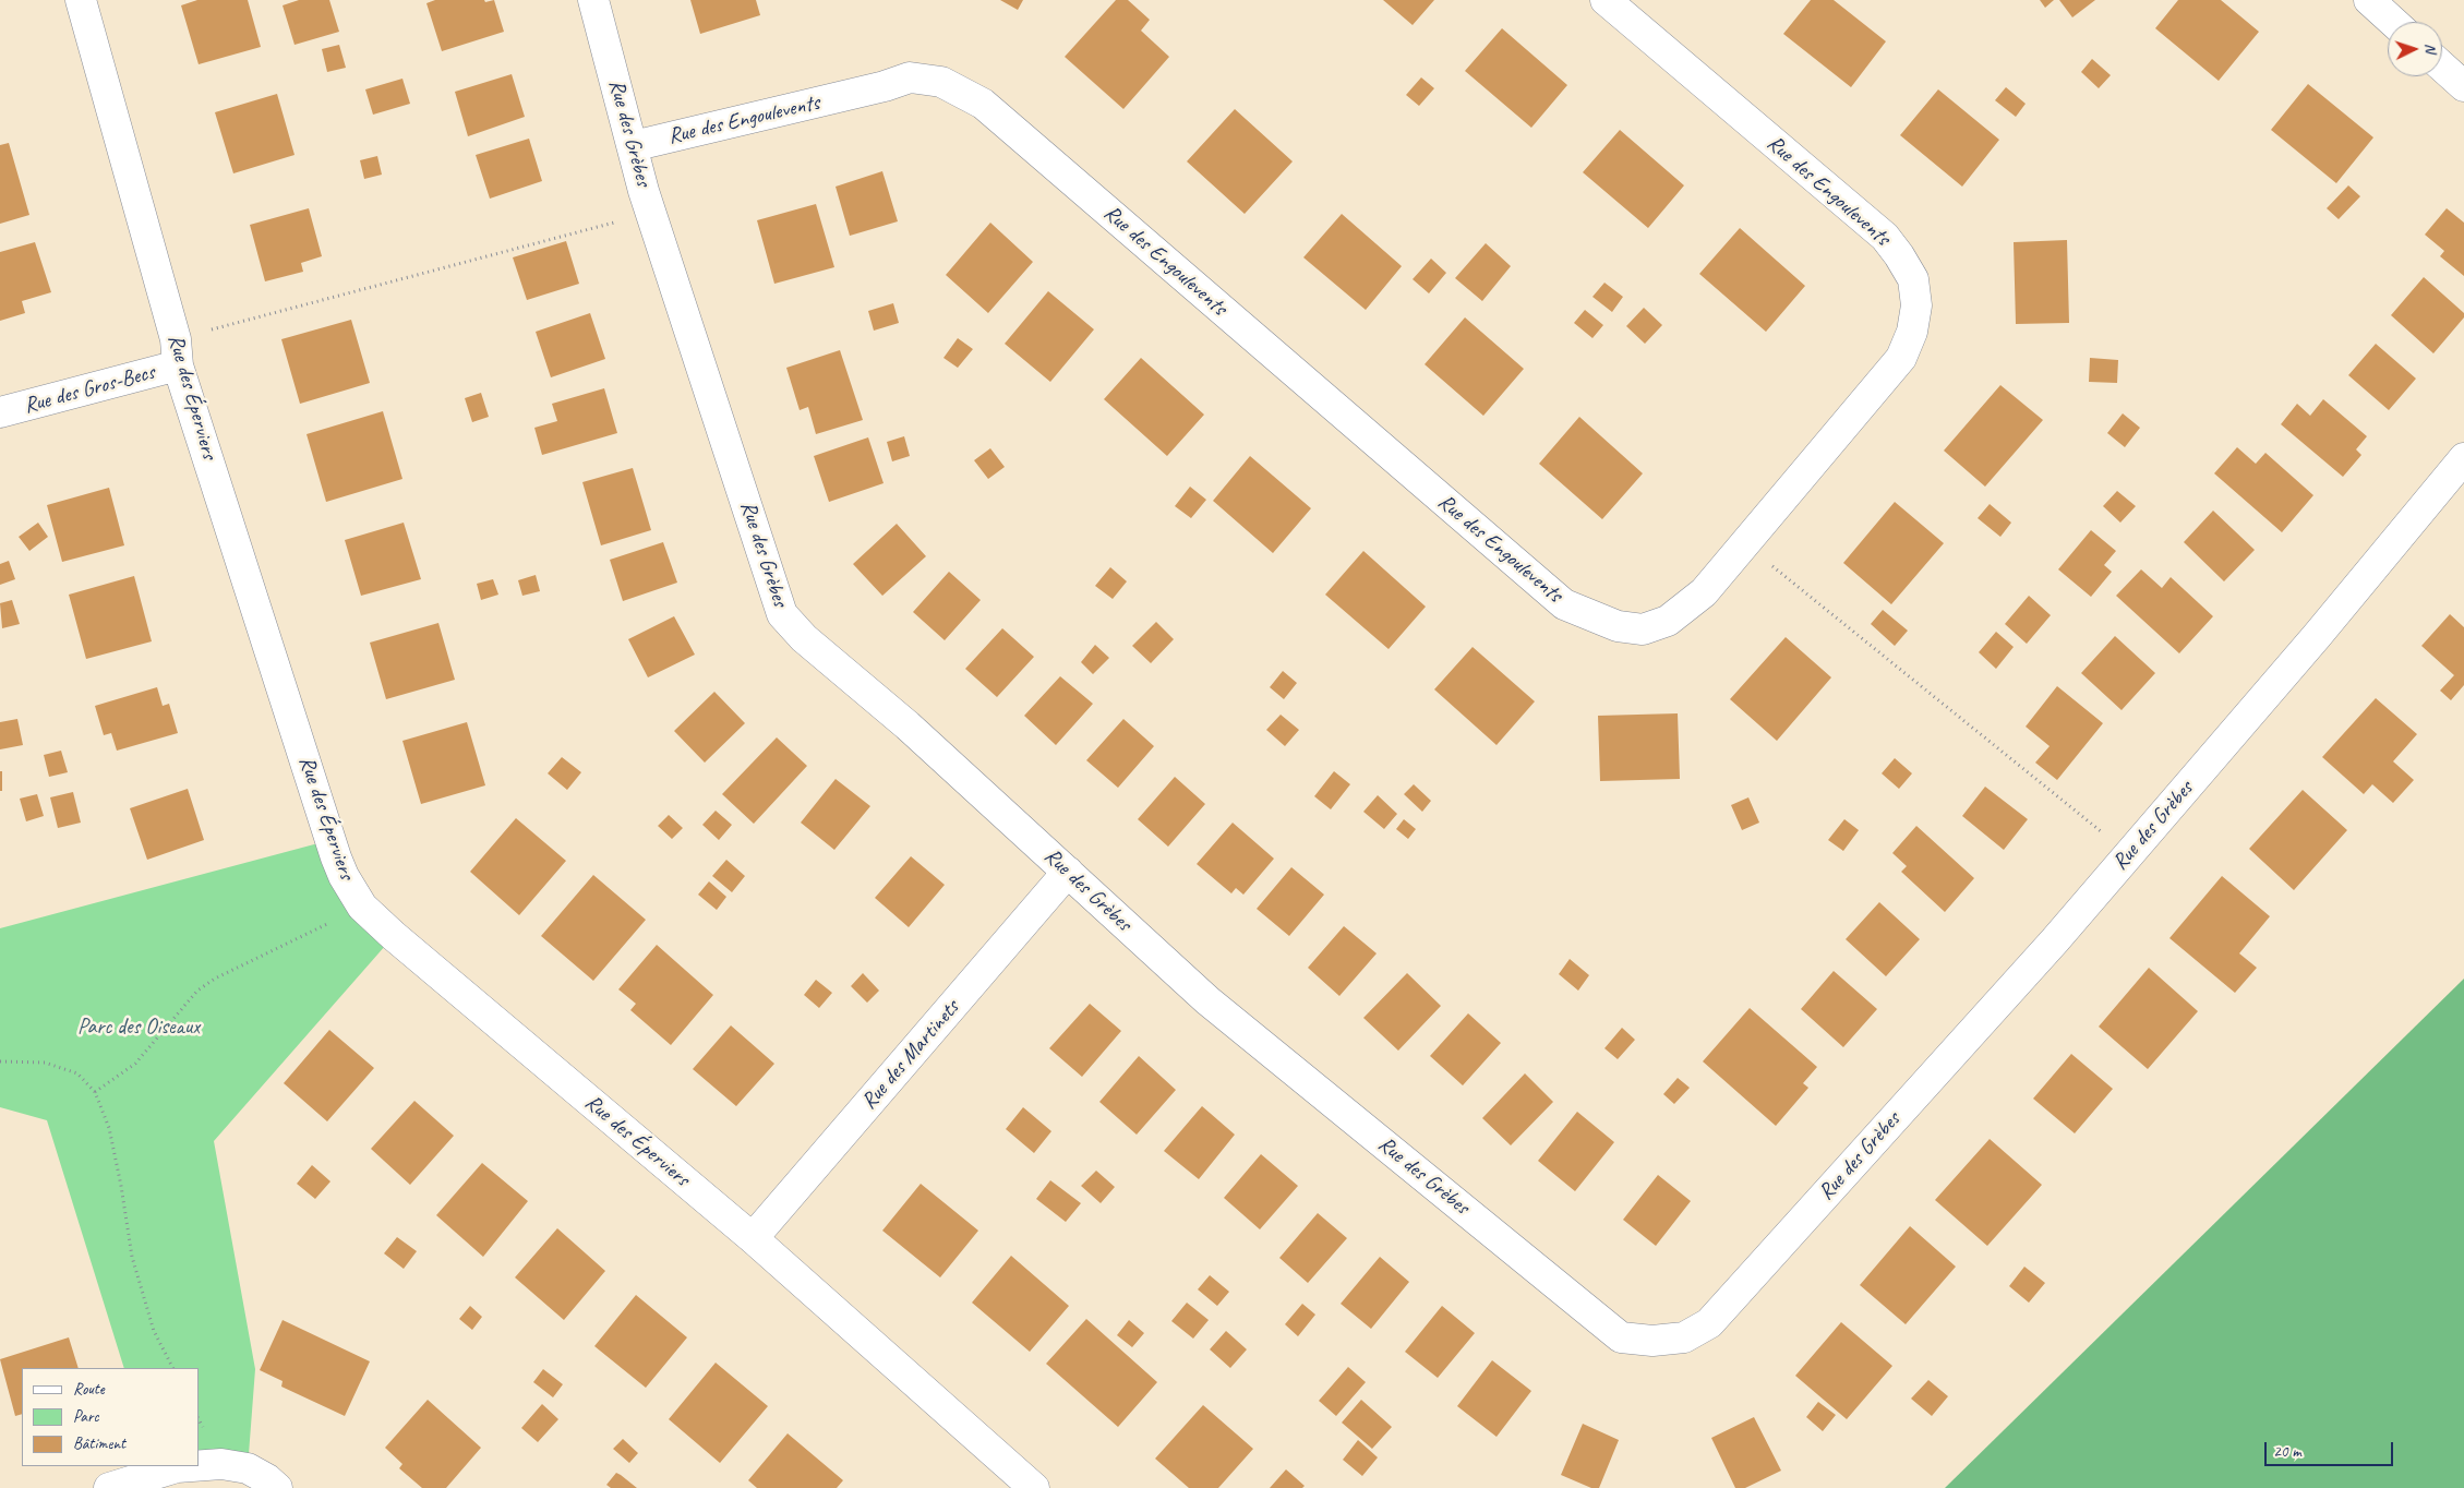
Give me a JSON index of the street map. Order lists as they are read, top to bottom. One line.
{"streets":{"street":["Rue des Engoulevents","Rue des Grèbes","Rue des Gros-Becs","Rue des Éperviers","Rue des Martinets"]},"crossings":[["Rue des Engoulevents","Rue des Grèbes"],["Rue des Grèbes","Rue des Martinets"],["Rue des Gros-Becs","Rue des Éperviers"],["Rue des Éperviers","Rue des Martinets"]],"parks":["Parc des Oiseaux"],"legend":["Route","Parc","Bâtiment"],"scale_bar":"20 m","north":"right"}
